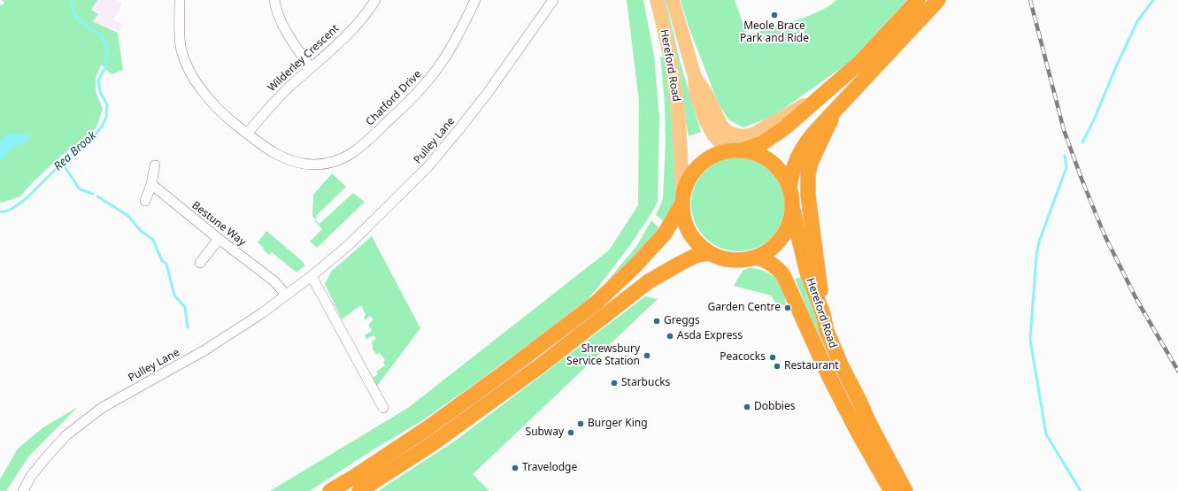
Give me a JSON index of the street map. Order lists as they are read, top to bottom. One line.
{"streets":{"highway":["Hereford Road"],"street":["Wilderley Crescent","Chatford Drive","Pulley Lane","Bestune Way"]},"crossings":[["Wilderley Crescent","Chatford Drive"],["Pulley Lane","Bestune Way"]],"water":["Rea Brook"],"places":["Meole Brace Park and Ride","Garden Centre","Greggs","Asda Express","Shrewsbury Service Station","Peacocks","Restaurant","Starbucks","Dobbies","Burger King","Subway","Travelodge"]}
